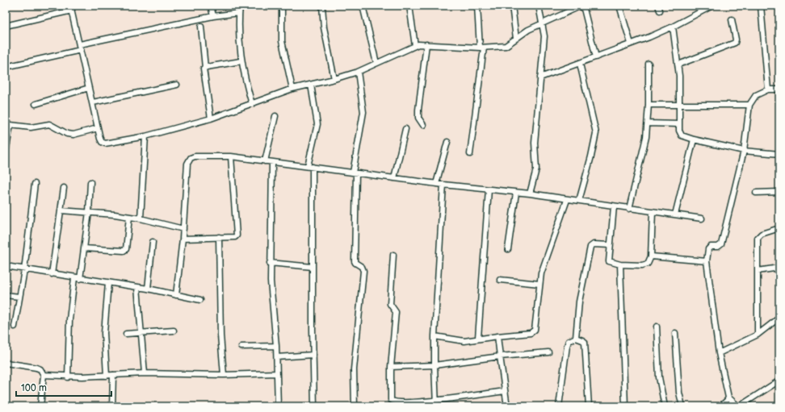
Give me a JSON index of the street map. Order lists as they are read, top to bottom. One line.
{"scale_bar":"100 m"}
